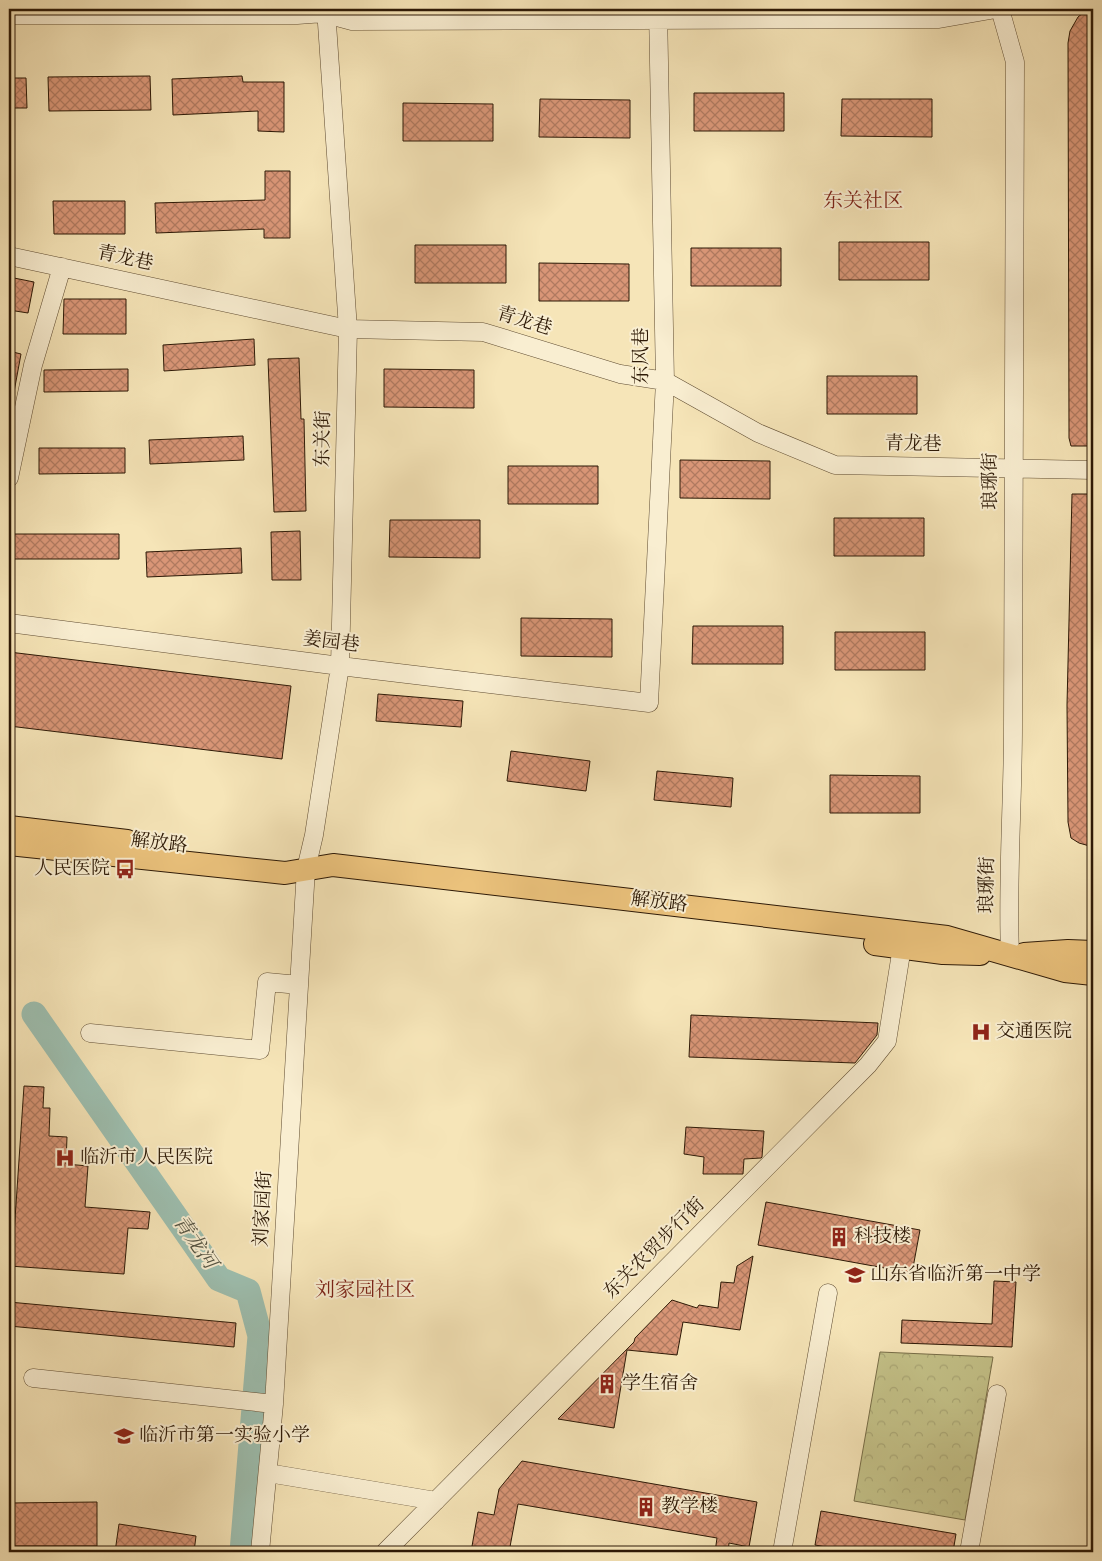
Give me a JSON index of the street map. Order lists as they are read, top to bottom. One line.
{"streets":{"main road":["解放路"],"street":["青龙巷","东风巷","东关街","琅琊街","姜园巷","刘家园街","东关农贸步行街"]},"crossings":[["青龙巷","东风巷"],["青龙巷","东关街"],["青龙巷","琅琊街"],["东风巷","姜园巷"],["东关街","姜园巷"],["东关街","解放路"],["东关街","刘家园街"],["琅琊街","解放路"],["解放路","刘家园街"],["解放路","东关农贸步行街"]],"districts":["东关社区","刘家园社区"],"water":["青龙河"],"places":{"bus stop":["人民医院"],"hospital":["交通医院","临沂市人民医院"],"building":["科技楼","学生宿舍","教学楼"],"school or university":["山东省临沂第一中学","临沂市第一实验小学"]}}
